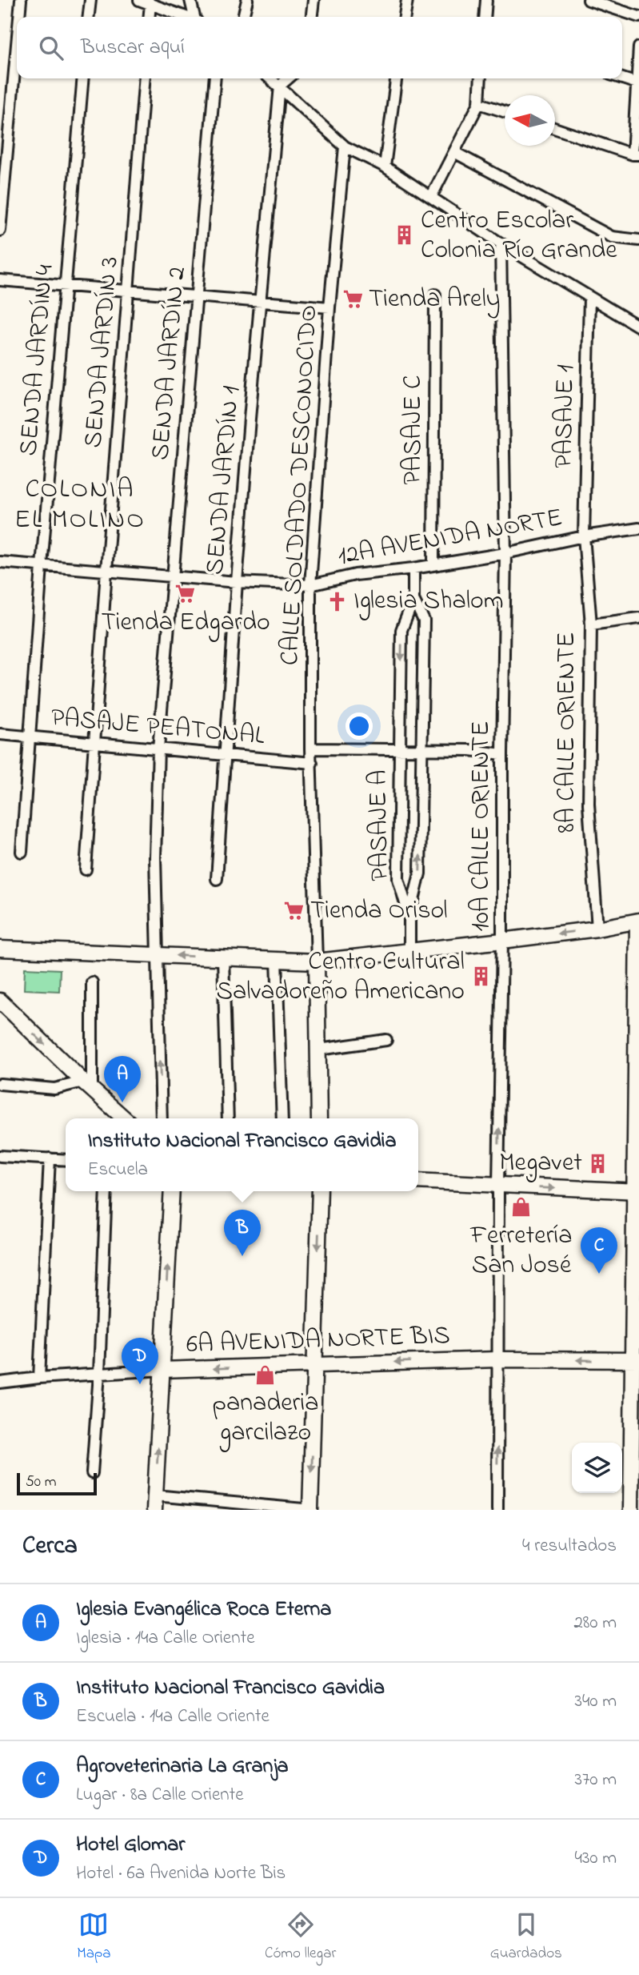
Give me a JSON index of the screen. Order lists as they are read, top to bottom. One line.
{"streets":{"street":["SENDA JARDÍN 3","SENDA JARDÍN 4","SENDA JARDÍN 2","PASAJE 1","PASAJE C","SENDA JARDÍN 1","CALLE SOLDADO DESCONOCIDO","12A AVENIDA NORTE","PASAJE PEATONAL","8A CALLE ORIENTE","PASAJE A","10A CALLE ORIENTE","6A AVENIDA NORTE BIS"]},"crossings":[["SENDA JARDÍN 3","12A AVENIDA NORTE"],["SENDA JARDÍN 3","PASAJE PEATONAL"],["SENDA JARDÍN 4","12A AVENIDA NORTE"],["SENDA JARDÍN 4","PASAJE PEATONAL"],["SENDA JARDÍN 2","12A AVENIDA NORTE"],["SENDA JARDÍN 2","PASAJE PEATONAL"],["PASAJE 1","12A AVENIDA NORTE"],["PASAJE 1","8A CALLE ORIENTE"],["PASAJE C","12A AVENIDA NORTE"],["SENDA JARDÍN 1","12A AVENIDA NORTE"],["SENDA JARDÍN 1","PASAJE PEATONAL"],["CALLE SOLDADO DESCONOCIDO","12A AVENIDA NORTE"],["CALLE SOLDADO DESCONOCIDO","PASAJE PEATONAL"],["12A AVENIDA NORTE","8A CALLE ORIENTE"],["12A AVENIDA NORTE","10A CALLE ORIENTE"],["10A CALLE ORIENTE","6A AVENIDA NORTE BIS"]],"one_way":["6A AVENIDA NORTE BIS"],"districts":["COLONIA EL MOLINO"],"places":{"building":["Centro Escolar Colonia Río Grande","Centro Cultural Salvadoreño Americano","Megavet"],"supermarket":["Tienda Arely","Tienda Edgardo","Tienda Orisol"],"church":["Iglesia Shalom"],"shop":["Ferretería San José","panaderia garcilazo"]},"scale_bar":"50 m","north":"left","page":{"search":"Buscar aquí","pins":["A","B","C","D"],"popup":["Instituto Nacional Francisco Gavidia","Escuela"],"scale":"50 m","heading":["Cerca","4 resultados"],"list":[{"mark":"A","name":"Iglesia Evangélica Roca Eterna","note":"Iglesia · 14a Calle Oriente","value":"280 m"},{"mark":"B","name":"Instituto Nacional Francisco Gavidia","note":"Escuela · 14a Calle Oriente","value":"340 m"},{"mark":"C","name":"Agroveterinaria La Granja","note":"Lugar · 8a Calle Oriente","value":"370 m"},{"mark":"D","name":"Hotel Glomar","note":"Hotel · 6a Avenida Norte Bis","value":"430 m"}],"nav":["Mapa","Cómo llegar","Guardados"]}}
